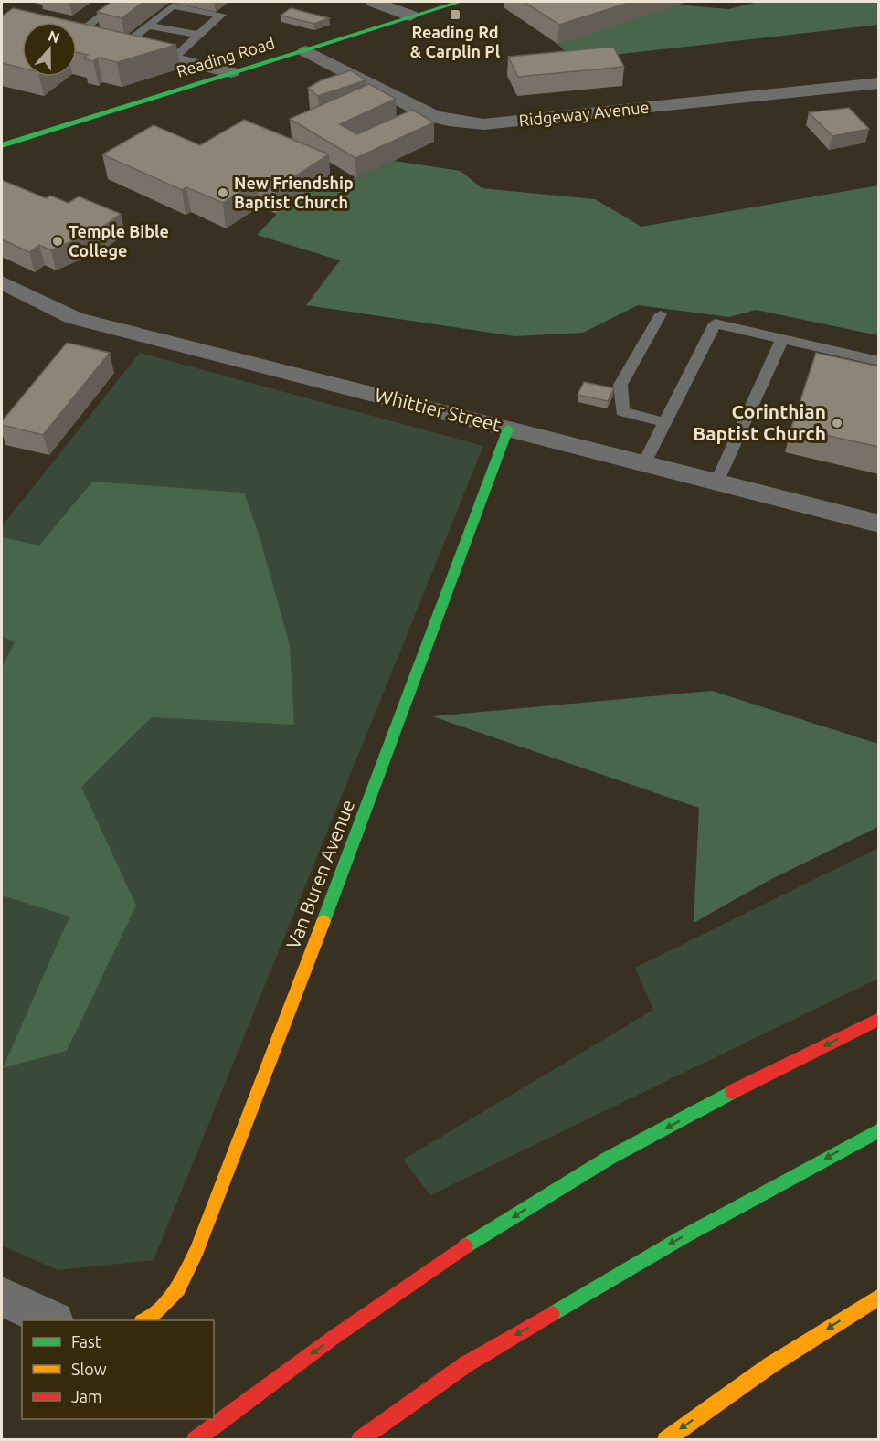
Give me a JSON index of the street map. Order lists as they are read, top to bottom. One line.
{"streets":{"main road":["Reading Road","Van Buren Avenue"],"street":["Ridgeway Avenue","Whittier Street"]},"crossings":[["Reading Road","Ridgeway Avenue"],["Whittier Street","Van Buren Avenue"]],"places":{"transit":["Reading Rd & Carplin Pl"],"other":["New Friendship Baptist Church","Temple Bible College","Corinthian Baptist Church"]},"legend":["Fast","Slow","Jam"],"north":"top"}
